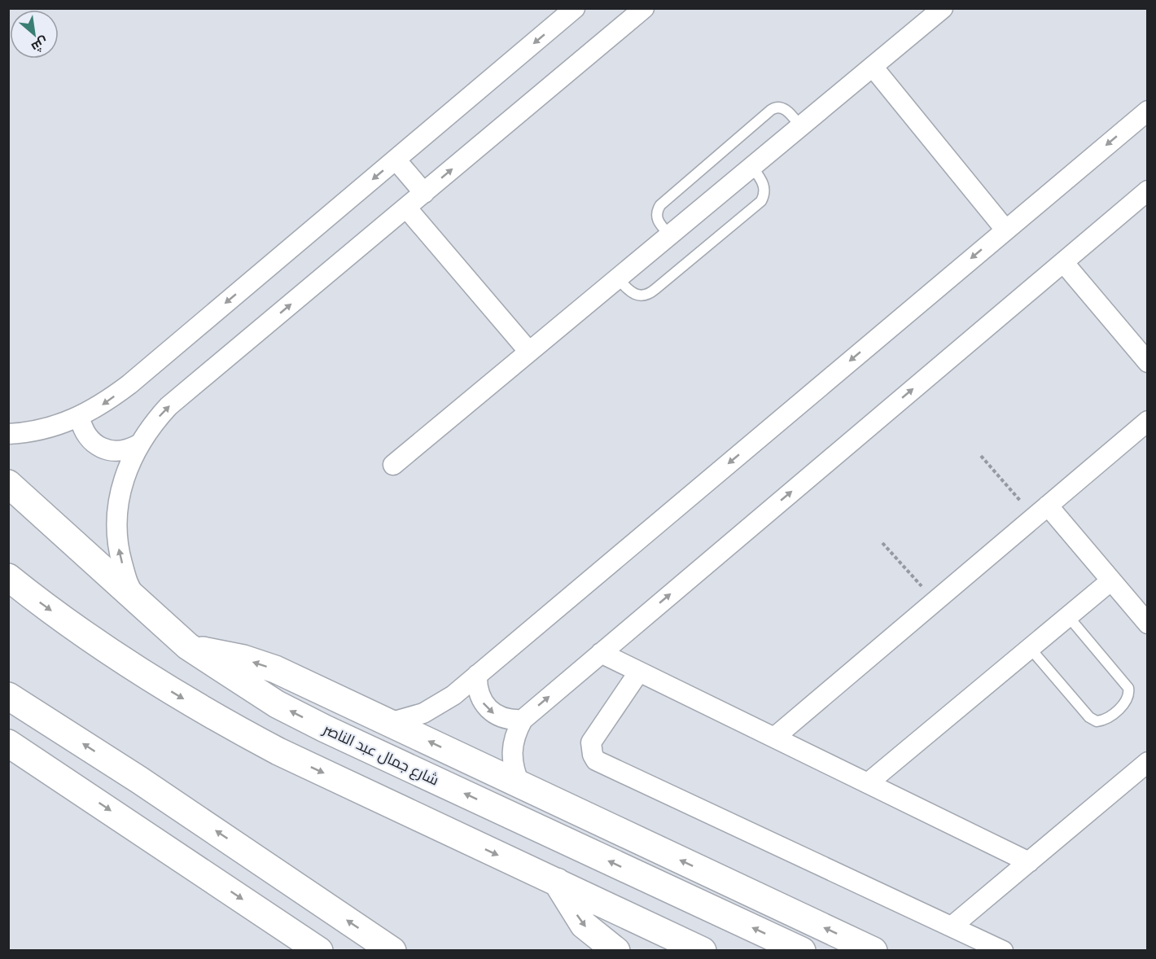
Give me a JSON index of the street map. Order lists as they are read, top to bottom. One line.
{"streets":{"main road":["شارع جمال عبد الناصر"]},"north":"bottom right"}
